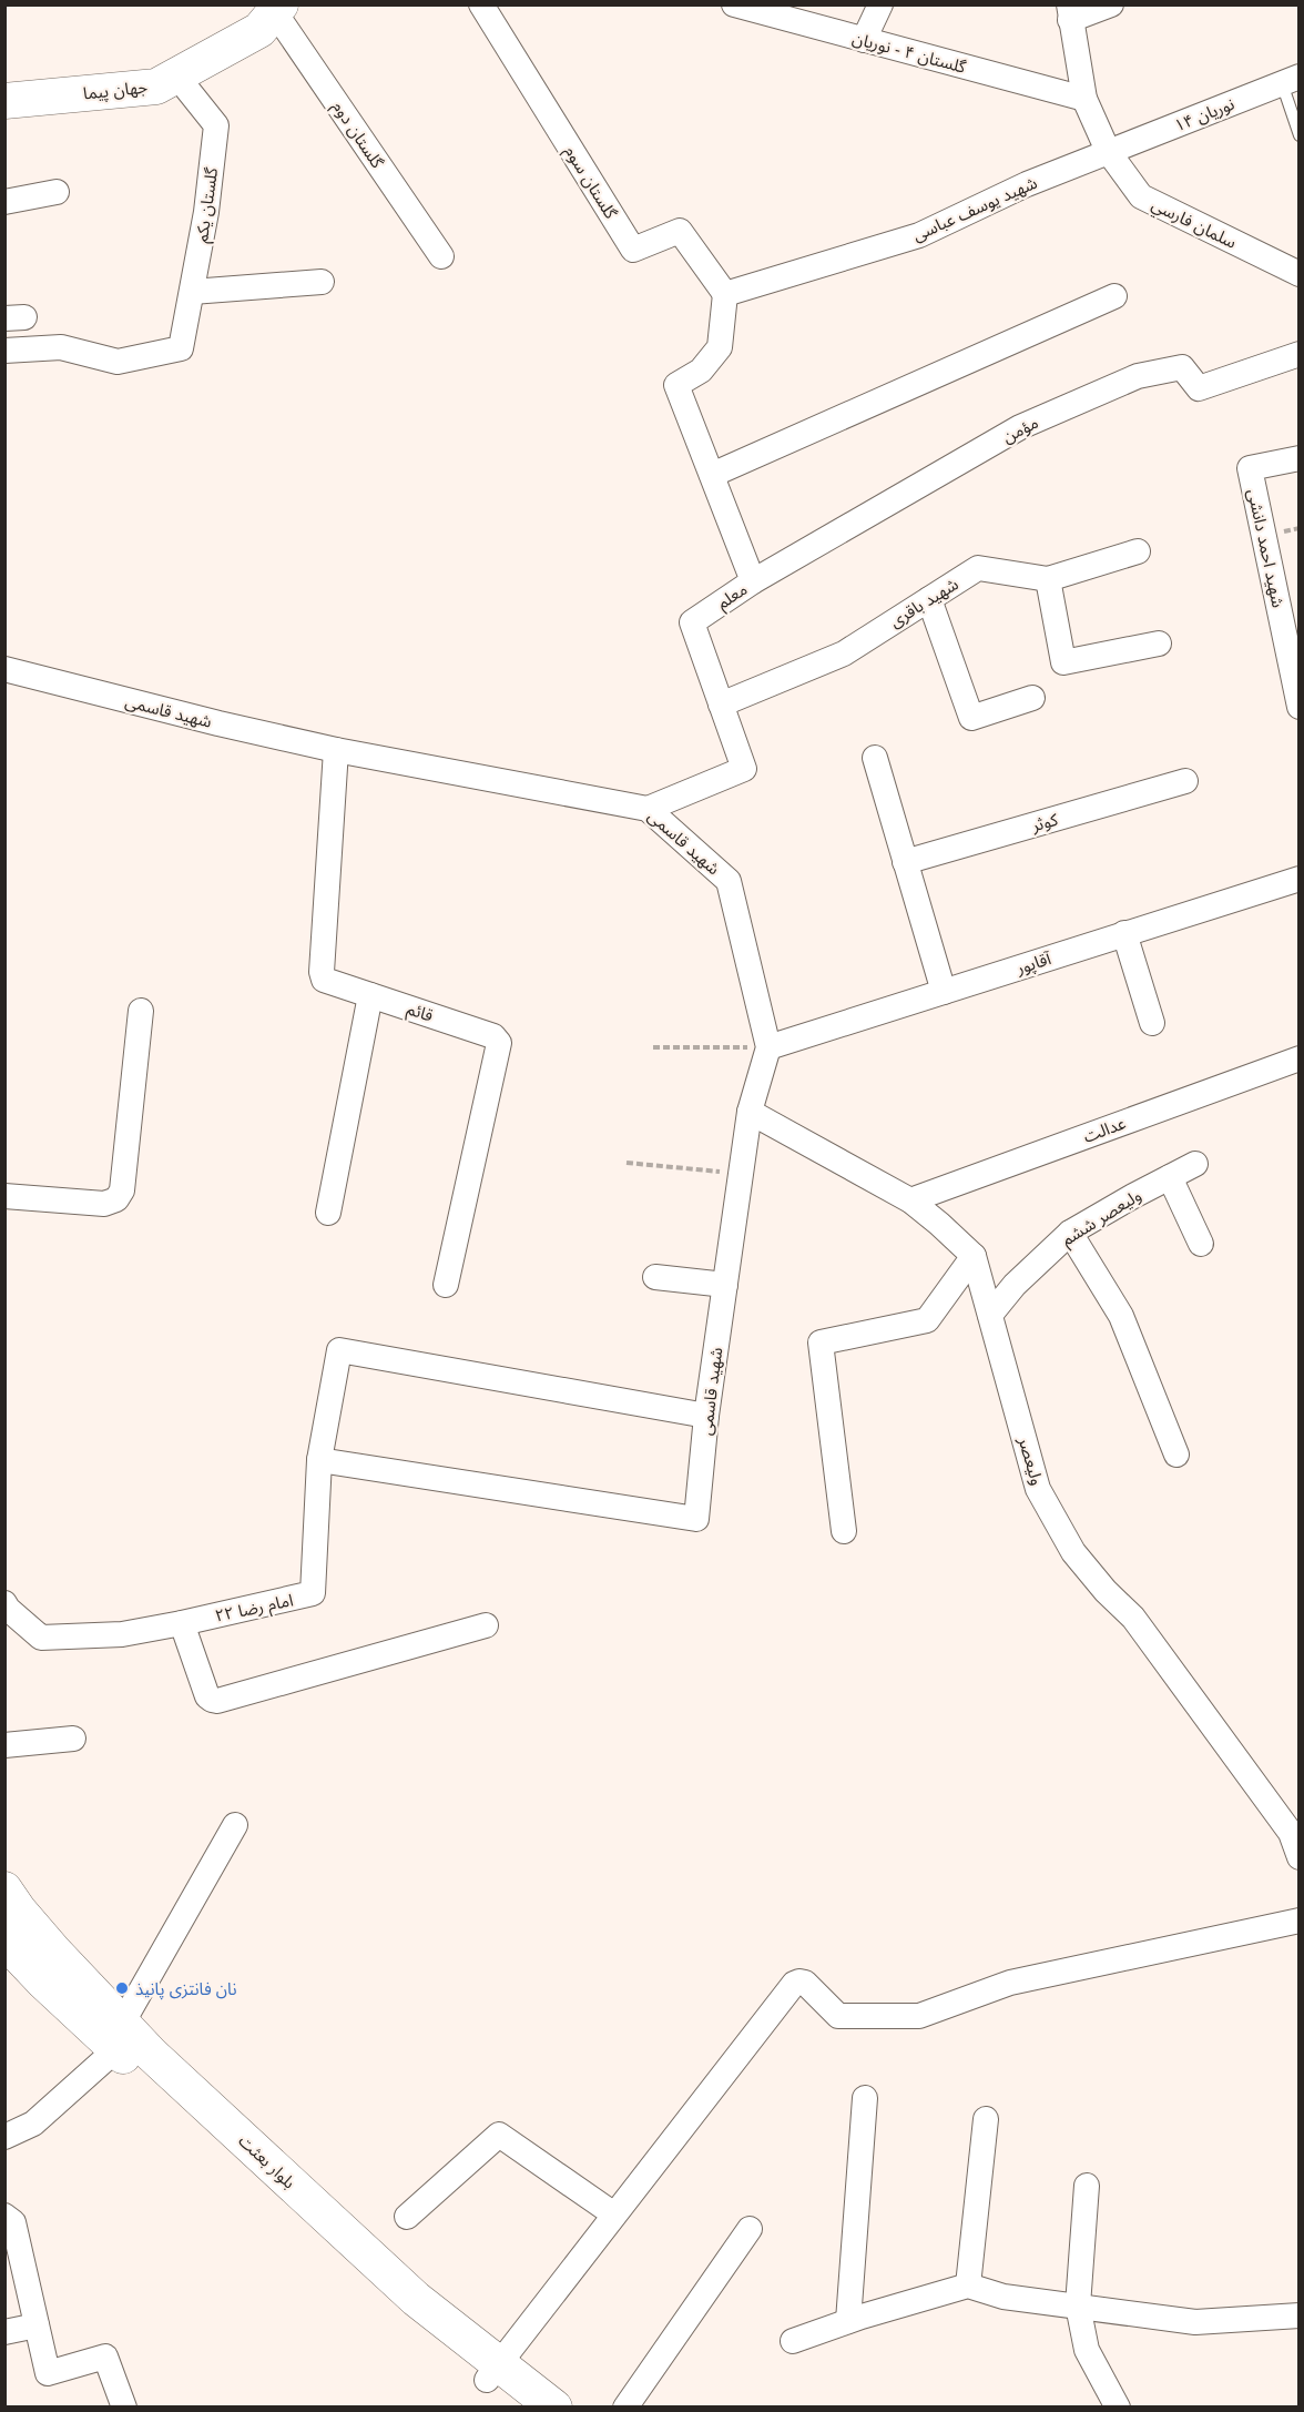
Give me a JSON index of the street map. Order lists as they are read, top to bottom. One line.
{"streets":{"street":["گلستان ۴ - نوریان","جهان پیما","نوریان ۱۴","گلستان دوم","گلستان سوم","گلستان یکم","شهید یوسف عباسی","سلمان فارسي","مؤمن","شهید احمد دانشی","معلم","شهید باقری","شهید قاسمی","کوثر","آقاپور","قائم","عدالت","ولیعصر ششم","ولیعصر","امام رضا ۲۲","بلوار بعثت"]},"crossings":[["گلستان ۴ - نوریان","سلمان فارسي"],["جهان پیما","گلستان دوم"],["جهان پیما","گلستان یکم"],["نوریان ۱۴","شهید یوسف عباسی"],["نوریان ۱۴","سلمان فارسي"],["گلستان سوم","شهید یوسف عباسی"],["گلستان سوم","معلم"],["شهید یوسف عباسی","سلمان فارسي"],["شهید یوسف عباسی","معلم"],["مؤمن","معلم"],["معلم","شهید باقری"],["معلم","شهید قاسمی"],["شهید قاسمی","آقاپور"],["شهید قاسمی","قائم"],["شهید قاسمی","امام رضا ۲۲"],["ولیعصر ششم","ولیعصر"]],"places":["نان فانتزی پانیذ"]}
